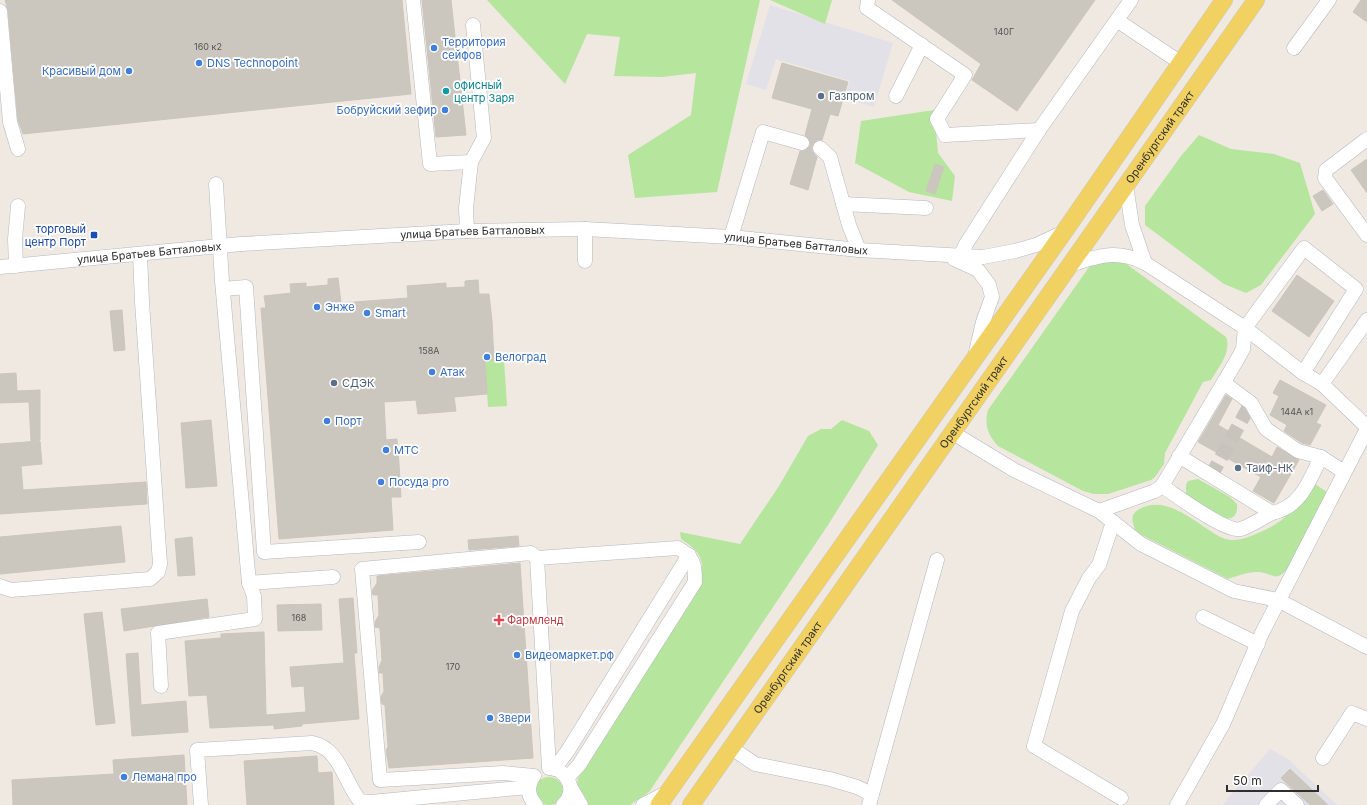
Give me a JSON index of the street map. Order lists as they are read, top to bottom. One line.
{"streets":{"main road":["Оренбургский тракт"],"street":["улица Братьев Батталовых"]},"places":{"other":["Территория сейфов","DNS Technopoint","Красивый дом","офисный центр Заря","Газпром","Бобруйский зефир","Энже","Smart","Велоград","Атак","СДЭК","Порт","МТС","Таиф-НК","Посуда pro","Видеомаркет.рф","Звери","Лемана про"],"transit":["торговый центр Порт"],"health":["Фармленд"]},"house_numbers":["140Г","160 к2","158А","144А к1","168","170"],"scale_bar":"50 m"}
